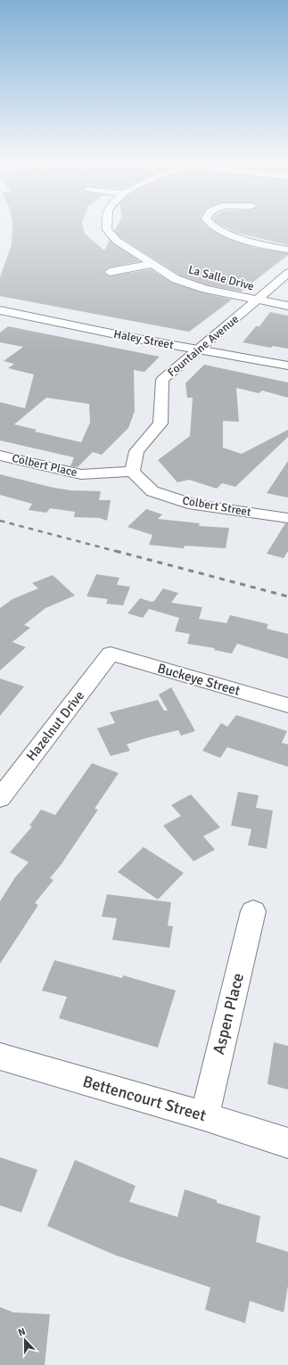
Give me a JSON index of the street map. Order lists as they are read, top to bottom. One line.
{"streets":{"street":["La Salle Drive","Haley Street","Fountaine Avenue","Colbert Place","Colbert Street","Buckeye Street","Hazelnut Drive","Aspen Place","Bettencourt Street"]},"crossings":[["La Salle Drive","Fountaine Avenue"],["Haley Street","Fountaine Avenue"],["Fountaine Avenue","Colbert Place"],["Fountaine Avenue","Colbert Street"],["Colbert Place","Colbert Street"],["Buckeye Street","Hazelnut Drive"],["Aspen Place","Bettencourt Street"]],"north":"top"}
